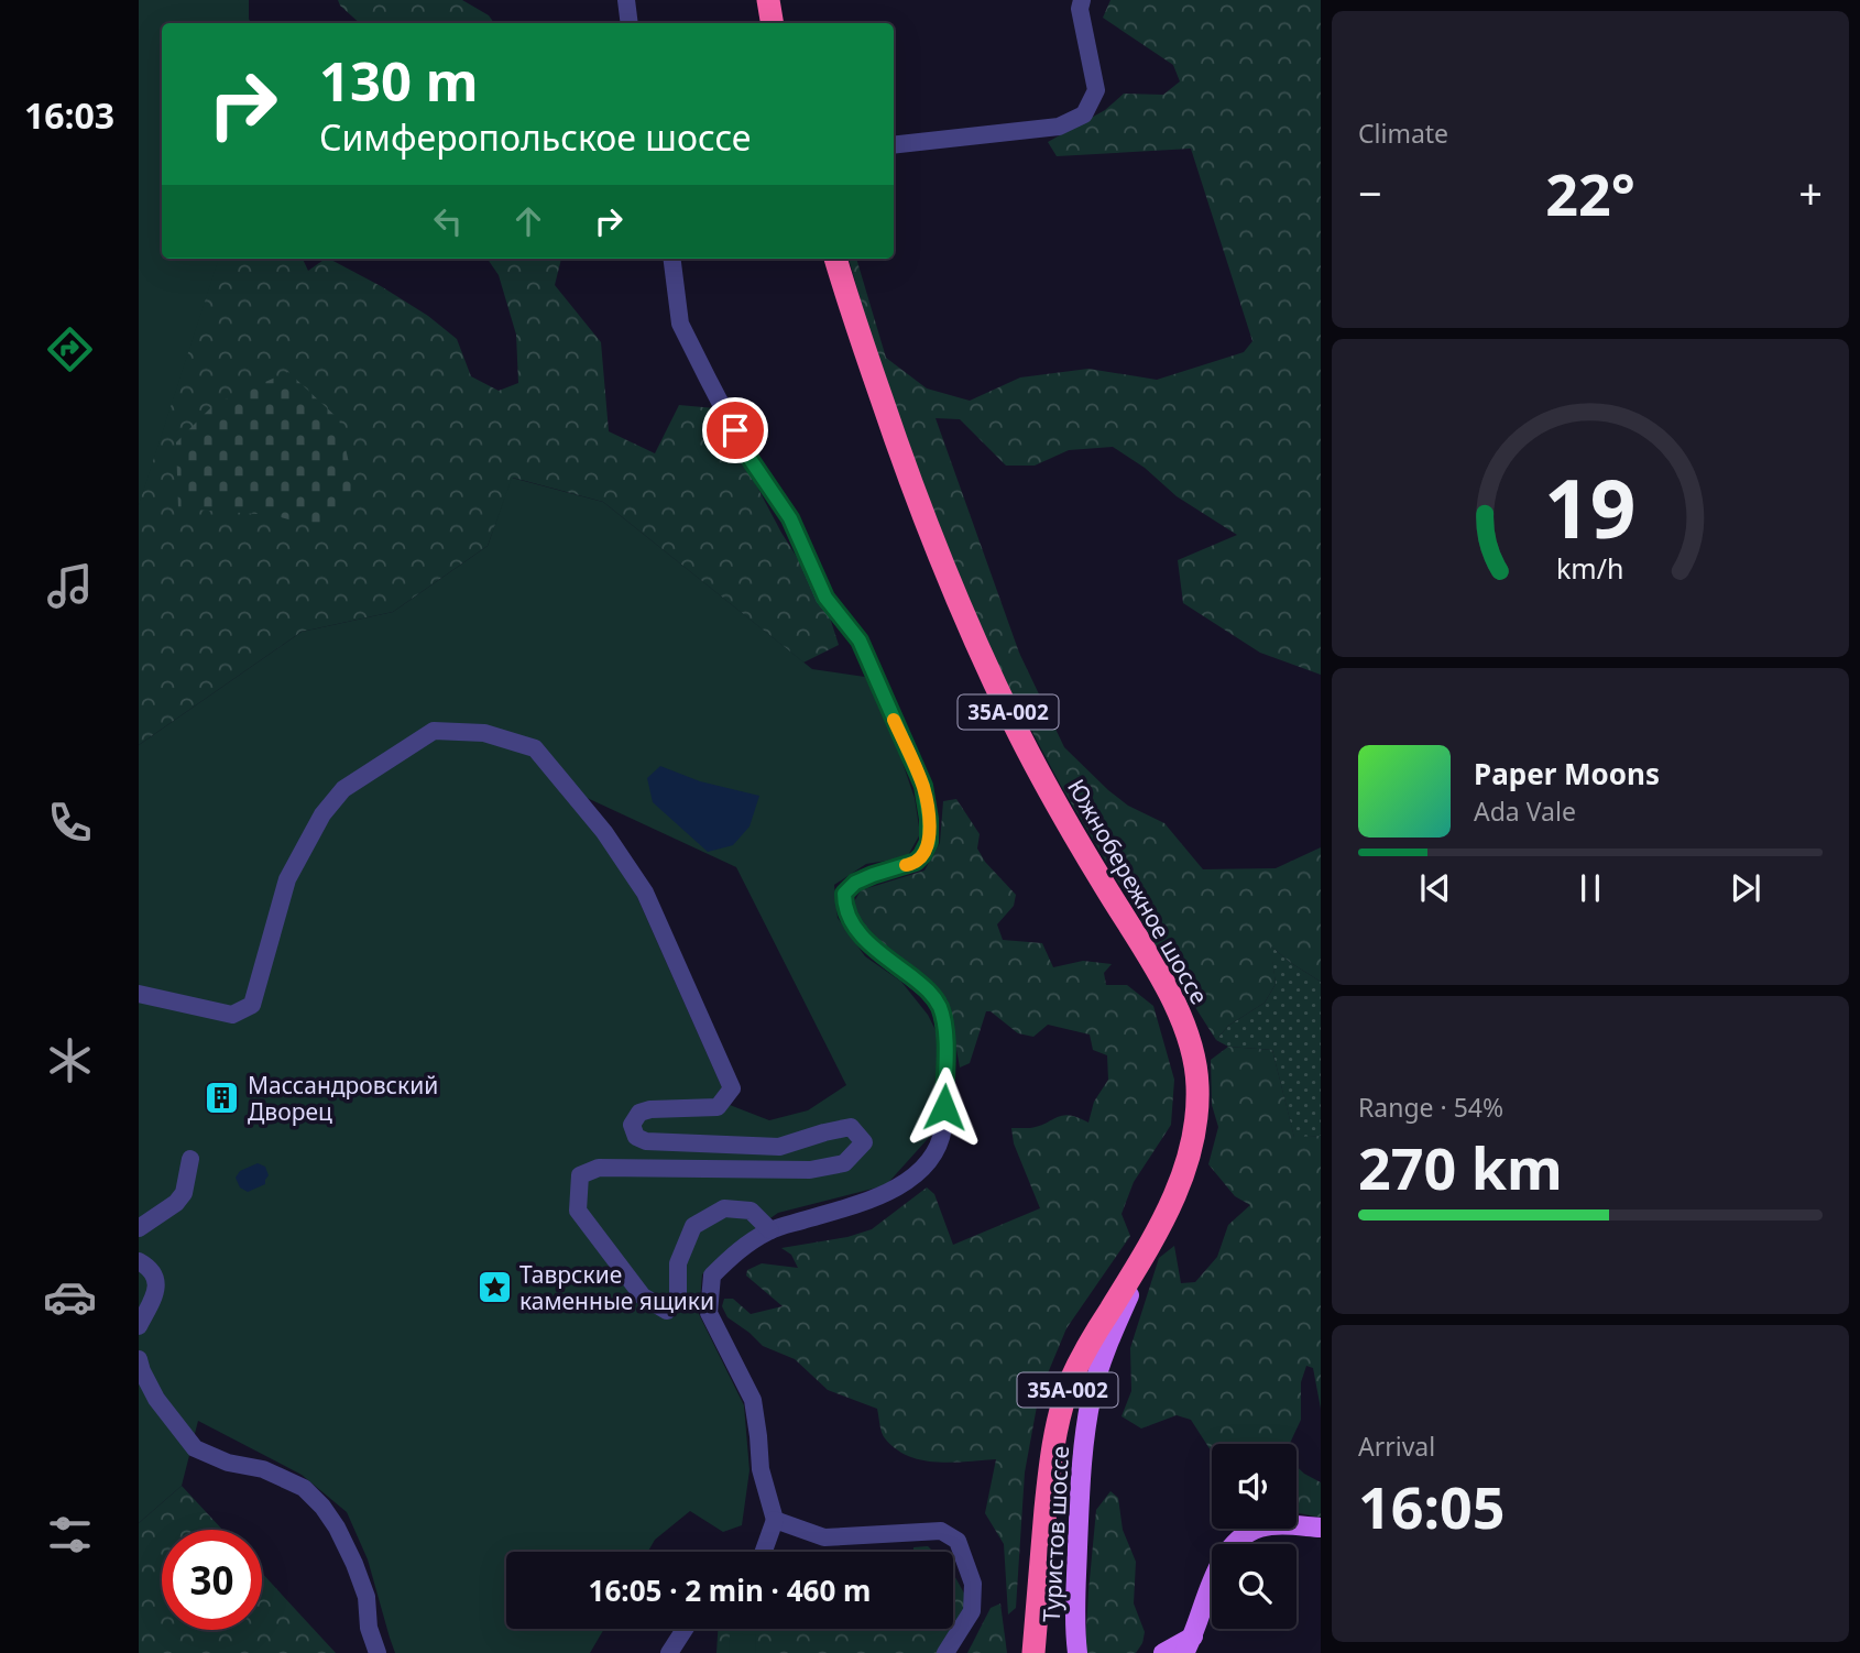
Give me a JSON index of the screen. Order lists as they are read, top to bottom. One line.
{"streets":{"highway":["35А-002","Южнобережное шоссе"],"main road":["Туристов шоссе"]},"crossings":[["Южнобережное шоссе","Туристов шоссе"]],"places":{"building":["Массандровский Дворец"],"place":["Таврские каменные ящики"]},"page":{"tabs":"16:03","tile":["Climate",["Range · 54%","270 km"],["Arrival","16:05"]],"turn":["130 m","Симферопольское шоссе"],"heat":["−","22°","+"],"song":["Paper Moons","Ada Vale"],"limit":"30","trip":"16:05 · 2 min · 460 m","gauge":["19","km/h"]}}
